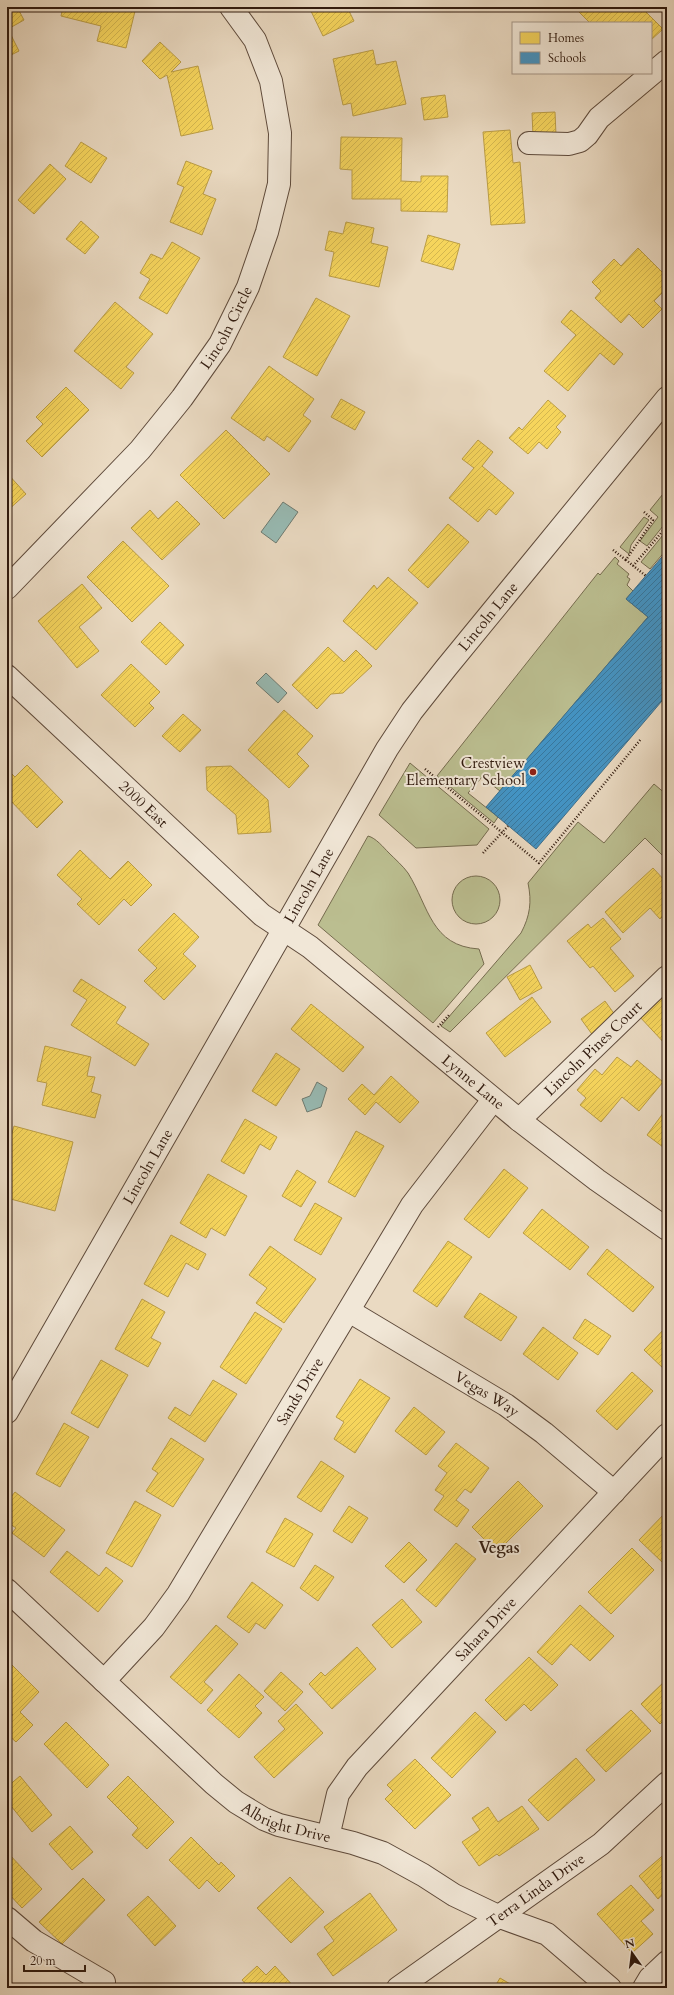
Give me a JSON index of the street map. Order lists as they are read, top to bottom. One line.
{"streets":{"street":["Lincoln Circle","Lincoln Lane","2000 East","Lincoln Pines Court","Lynne Lane","Sands Drive","Vegas Way","Sahara Drive","Albright Drive","Terra Linda Drive"]},"crossings":[["Lincoln Lane","2000 East"],["Lincoln Lane","Lynne Lane"],["2000 East","Lynne Lane"],["Lincoln Pines Court","Lynne Lane"],["Lynne Lane","Sands Drive"],["Sands Drive","Vegas Way"],["Sands Drive","Albright Drive"],["Vegas Way","Sahara Drive"],["Sahara Drive","Albright Drive"],["Albright Drive","Terra Linda Drive"]],"districts":["Vegas"],"places":["Crestview Elementary School"],"legend":["Homes","Schools"],"scale_bar":"20 m","north":"top"}
